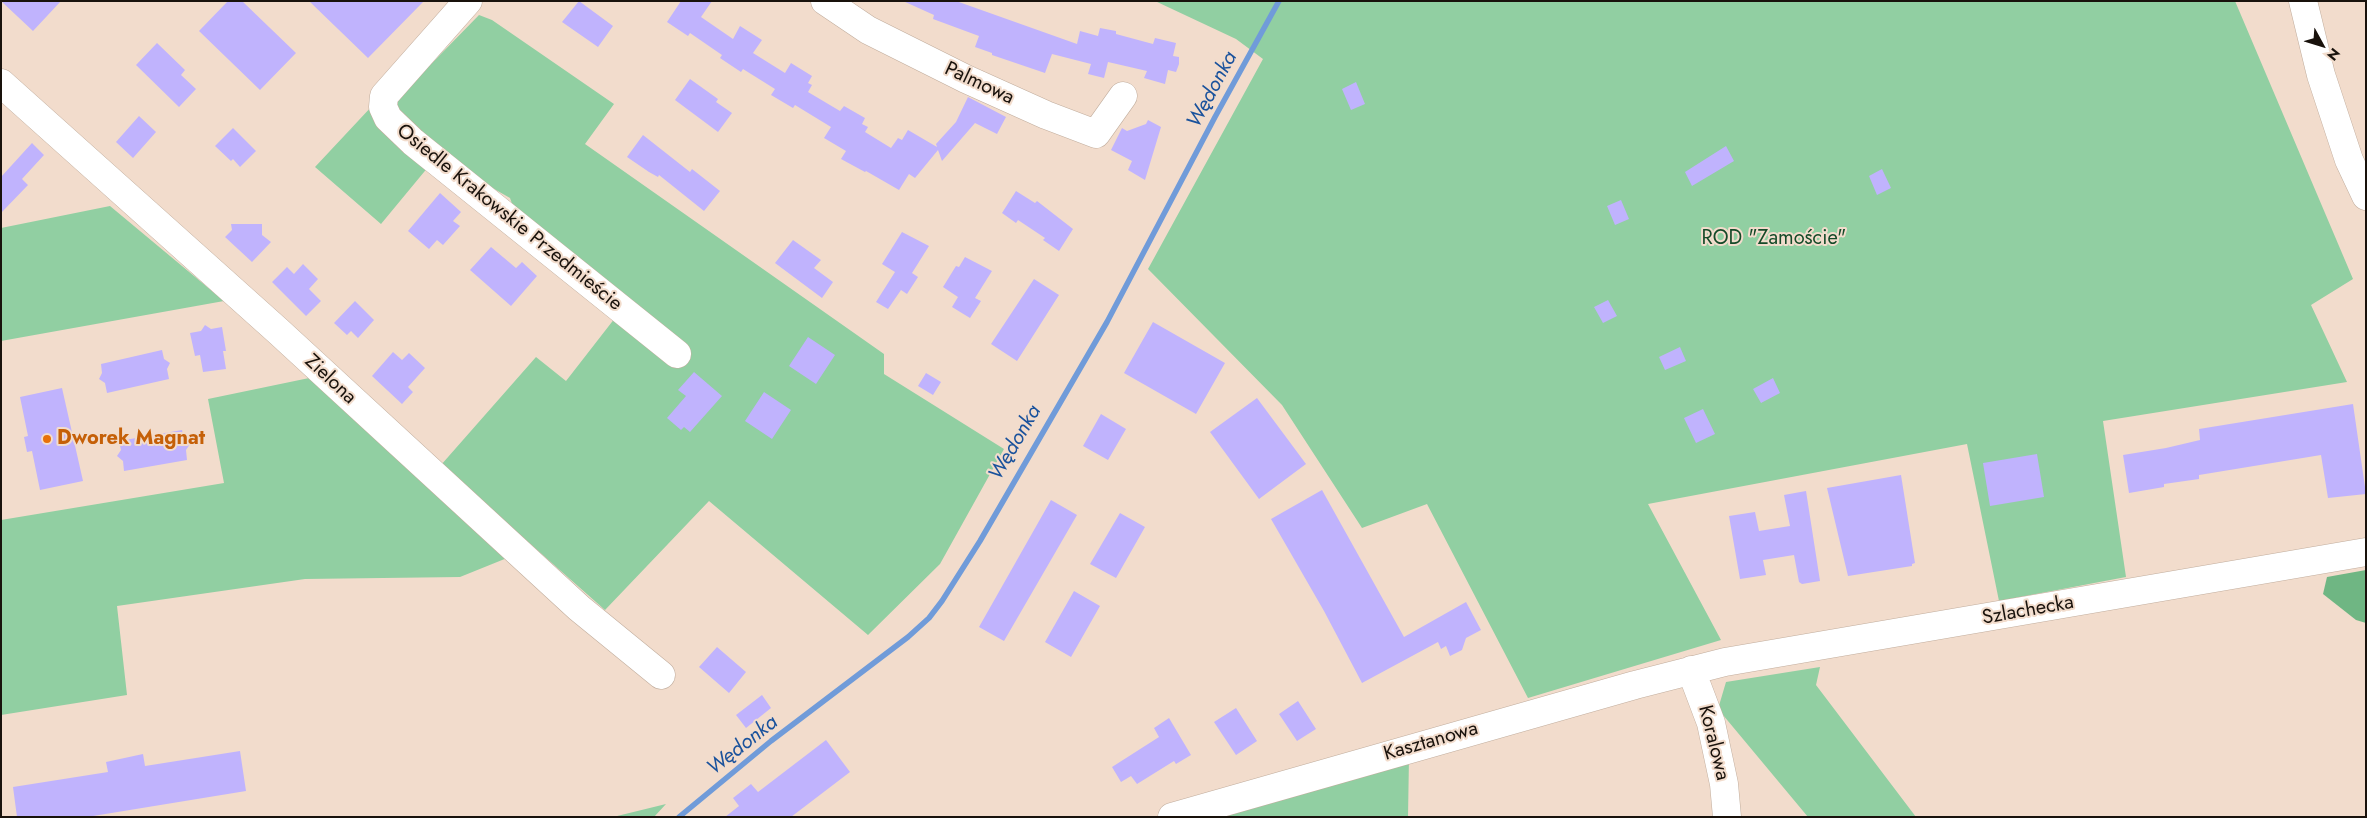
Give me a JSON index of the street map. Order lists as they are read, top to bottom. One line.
{"streets":{"street":["Palmowa","Osiedle Krakowskie Przedmieście","Zielona","Szlachecka","Kasztanowa","Koralowa"]},"crossings":[["Szlachecka","Kasztanowa"],["Szlachecka","Koralowa"],["Kasztanowa","Koralowa"]],"water":["Wędonka"],"parks":["ROD \"Zamoście\""],"places":["Dworek Magnat"],"north":"bottom right"}
